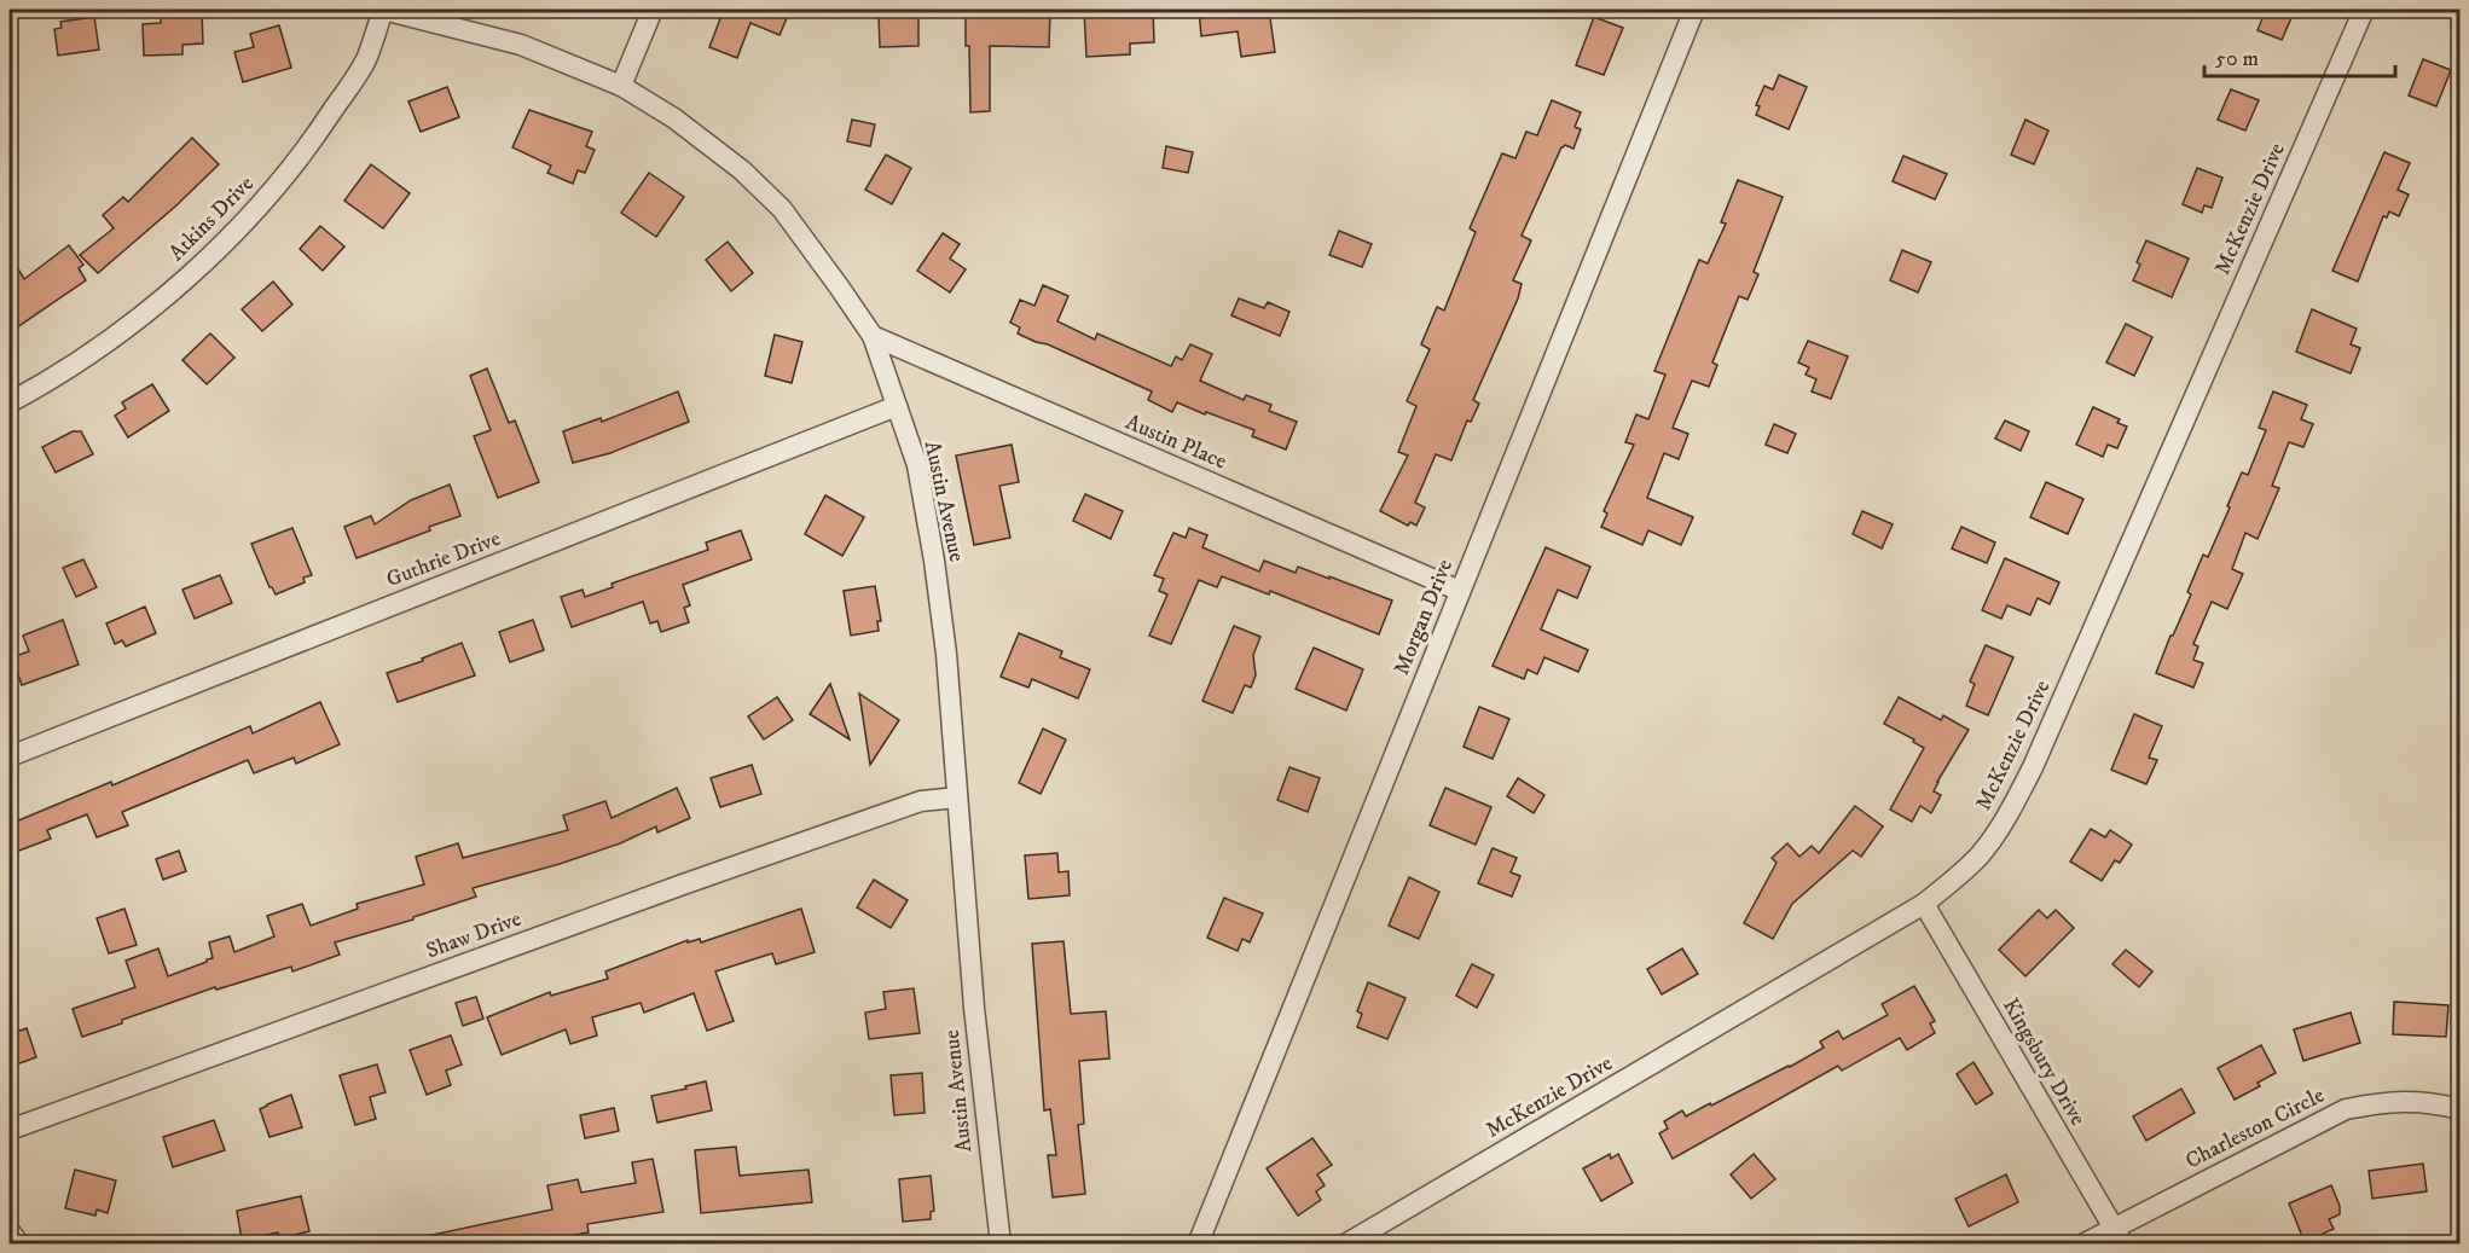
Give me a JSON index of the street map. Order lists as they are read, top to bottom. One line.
{"streets":{"street":["McKenzie Drive","Atkins Drive","Austin Place","Austin Avenue","Guthrie Drive","Morgan Drive","Shaw Drive","Kingsbury Drive","Charleston Circle"]},"crossings":[["McKenzie Drive","Kingsbury Drive"],["Atkins Drive","Austin Avenue"],["Austin Place","Austin Avenue"],["Austin Place","Morgan Drive"],["Austin Avenue","Guthrie Drive"],["Austin Avenue","Shaw Drive"],["Kingsbury Drive","Charleston Circle"]],"scale_bar":"50 m"}
